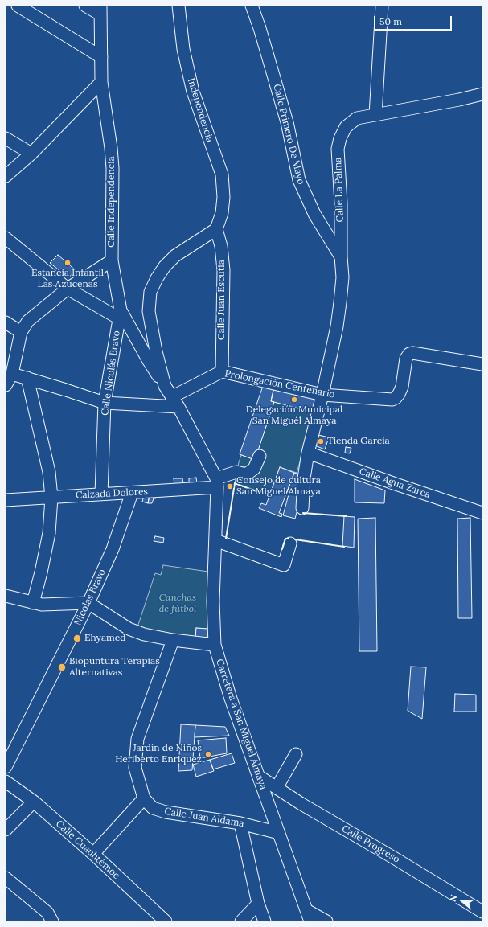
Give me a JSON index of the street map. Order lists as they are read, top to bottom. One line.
{"streets":{"street":["Independencia","Calle Primero De Mayo","Calle La Palma","Calle Independencia","Calle Juan Escutia","Calle Nicolás Bravo","Prolongación Centenario","Calle Agua Zarca","Calzada Dolores","Nicolas Bravo","Carretera a San Miguel Almaya","Calle Juan Aldama","Calle Progreso","Calle Cuauhtémoc"]},"crossings":[["Independencia","Calle Independencia"],["Independencia","Calle Juan Escutia"],["Calle Primero De Mayo","Calle La Palma"],["Calle La Palma","Prolongación Centenario"],["Calle La Palma","Calle Agua Zarca"],["Calle Independencia","Calle Juan Escutia"],["Calle Independencia","Calle Nicolás Bravo"],["Calle Independencia","Prolongación Centenario"],["Calle Independencia","Carretera a San Miguel Almaya"],["Calle Juan Escutia","Prolongación Centenario"],["Calle Nicolás Bravo","Prolongación Centenario"],["Calle Nicolás Bravo","Calzada Dolores"],["Prolongación Centenario","Carretera a San Miguel Almaya"],["Calzada Dolores","Nicolas Bravo"],["Calzada Dolores","Carretera a San Miguel Almaya"],["Carretera a San Miguel Almaya","Calle Juan Aldama"],["Carretera a San Miguel Almaya","Calle Progreso"]],"parks":["Canchas de fútbol"],"places":["Estancia Infantil Las Azucenas","Delegación Municipal San Miguél Almaya","Tienda Garcia","Consejo de cultura San Miguel Almaya","Ehyamed","Biopuntura Terapias Alternativas","Jardín de Niños Heriberto Enriquez"],"scale_bar":"50 m","north":"left"}
